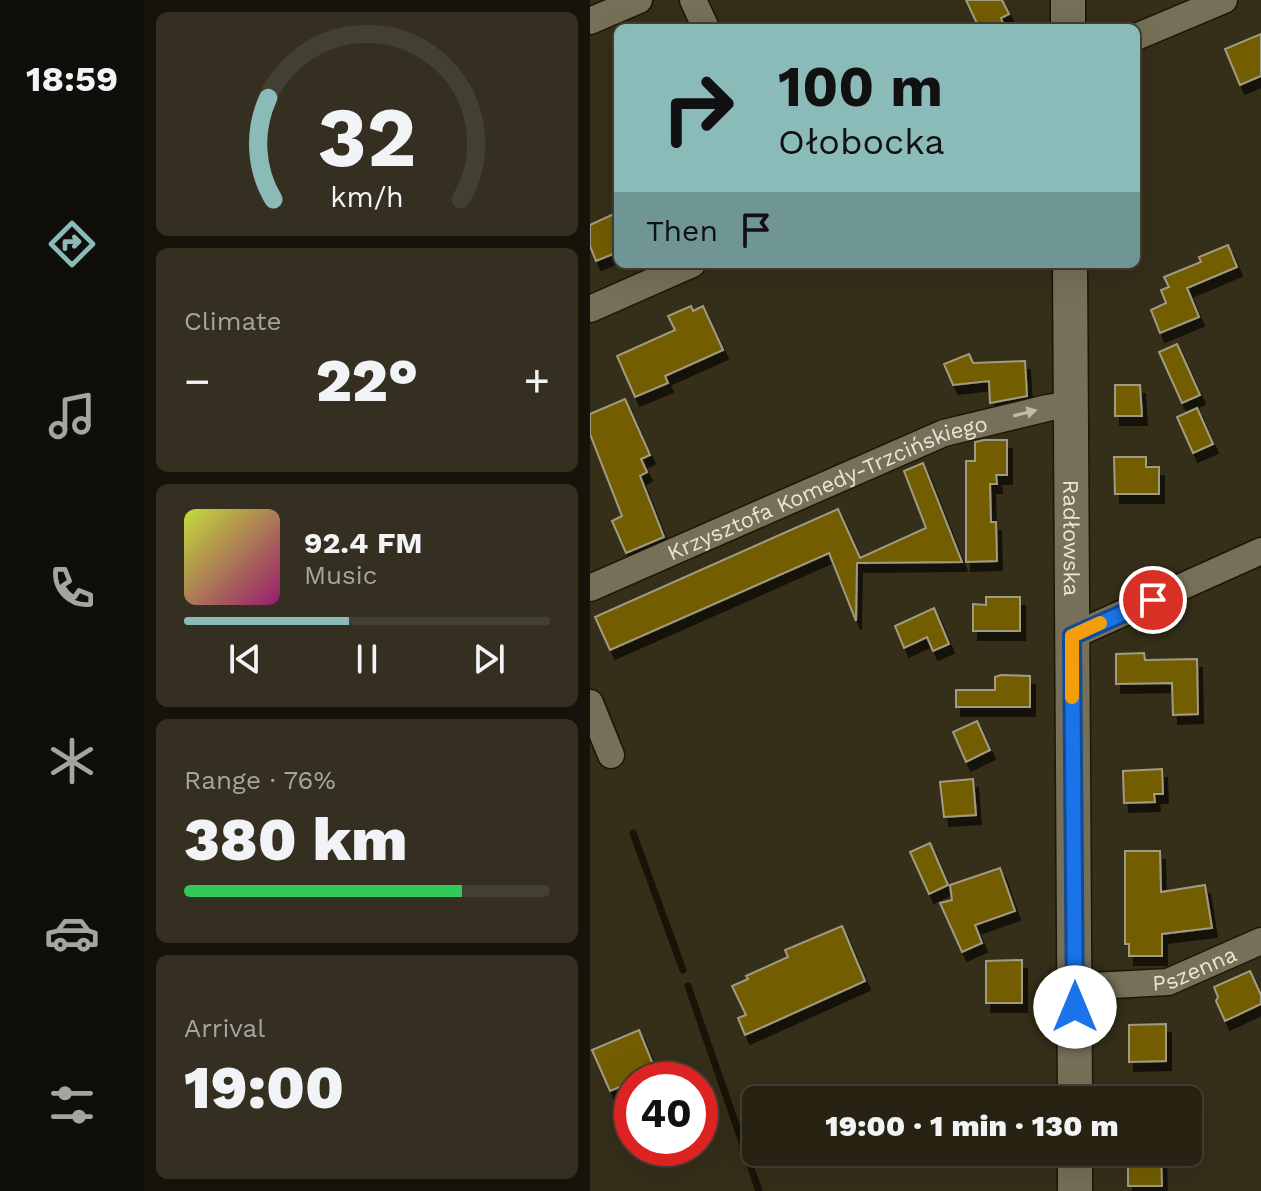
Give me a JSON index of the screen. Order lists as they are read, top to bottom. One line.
{"streets":{"street":["Krzysztofa Komedy-Trzcińskiego","Radłowska","Pszenna"]},"crossings":[["Krzysztofa Komedy-Trzcińskiego","Radłowska"],["Radłowska","Pszenna"]],"one_way":["Krzysztofa Komedy-Trzcińskiego"],"page":{"tabs":"18:59","turn":["100 m","Ołobocka"],"then":"Then","tile":["Climate",["Range · 76%","380 km"],["Arrival","19:00"]],"heat":["−","22°","+"],"song":["92.4 FM","Music"],"limit":"40","trip":"19:00 · 1 min · 130 m","gauge":["32","km/h"]}}
